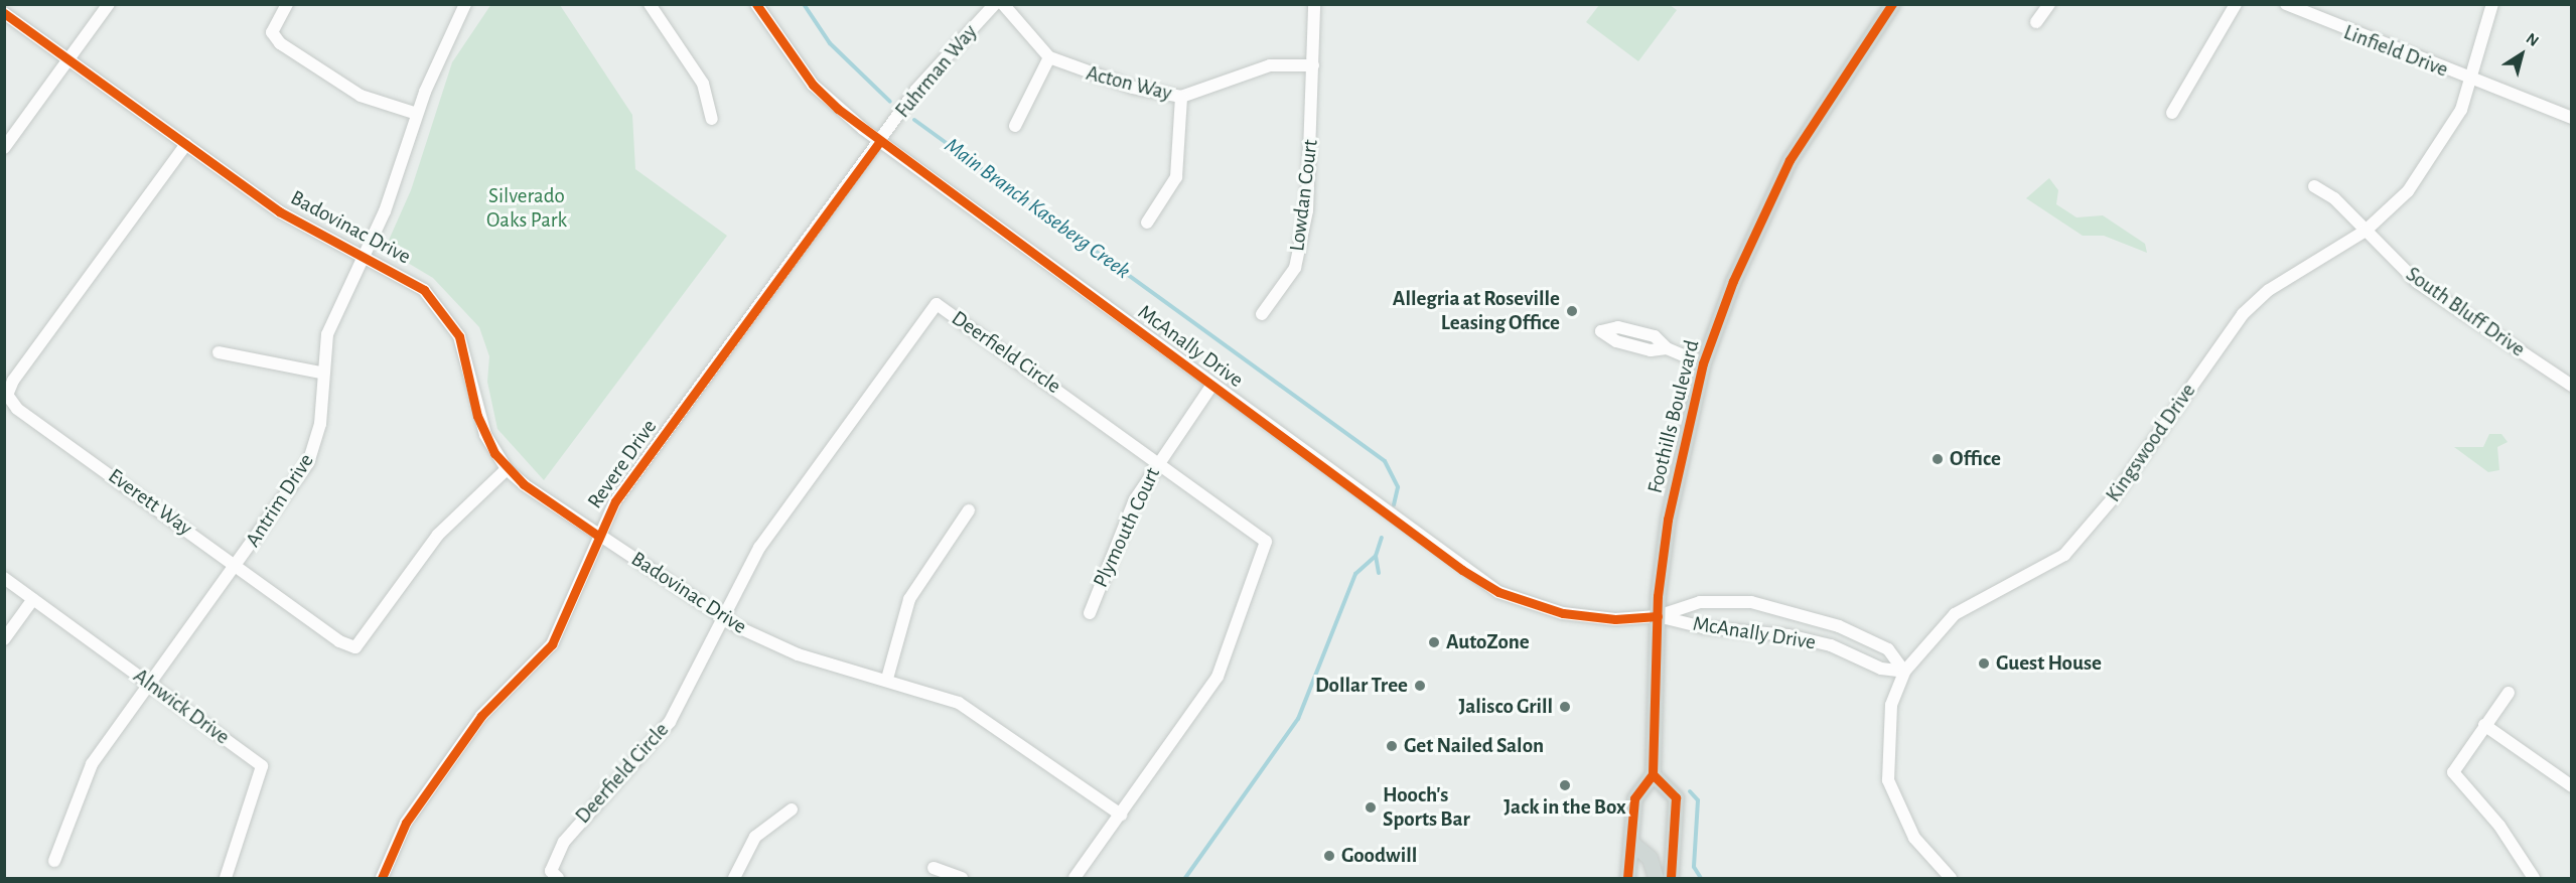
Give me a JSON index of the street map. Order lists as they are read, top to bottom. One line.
{"streets":{"main road":["Foothills Boulevard"],"street":["Linfield Drive","Fuhrman Way","Acton Way","Lowdan Court","Badovinac Drive","South Bluff Drive","McAnally Drive","Deerfield Circle","Kingswood Drive","Revere Drive","Antrim Drive","Everett Way","Plymouth Court","Alnwick Drive"]},"crossings":[["Linfield Drive","Kingswood Drive"],["Fuhrman Way","McAnally Drive"],["Fuhrman Way","Revere Drive"],["Acton Way","Lowdan Court"],["Badovinac Drive","Deerfield Circle"],["Badovinac Drive","Revere Drive"],["Badovinac Drive","Antrim Drive"],["Badovinac Drive","Everett Way"],["South Bluff Drive","Kingswood Drive"],["McAnally Drive","Foothills Boulevard"],["McAnally Drive","Kingswood Drive"],["McAnally Drive","Revere Drive"],["McAnally Drive","Plymouth Court"],["Deerfield Circle","Plymouth Court"],["Antrim Drive","Everett Way"],["Antrim Drive","Alnwick Drive"]],"water":["Main Branch Kaseberg Creek"],"parks":["Silverado Oaks Park"],"places":["Allegria at Roseville Leasing Office","Office","AutoZone","Guest House","Dollar Tree","Jalisco Grill","Get Nailed Salon","Jack in the Box","Hooch's Sports Bar","Goodwill"],"north":"top right"}
